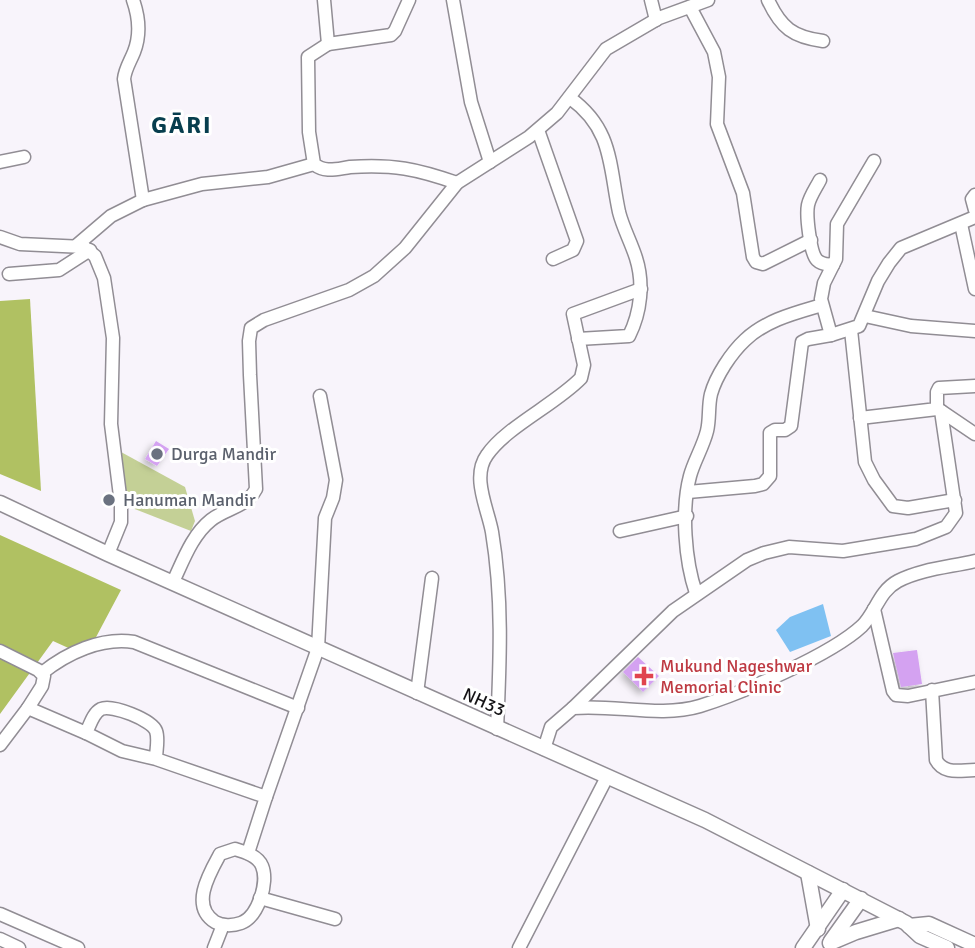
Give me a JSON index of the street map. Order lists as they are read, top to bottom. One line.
{"streets":{"main road":["NH33"]},"districts":["GĀRI"],"places":{"other":["Durga Mandir","Hanuman Mandir"],"health":["Mukund Nageshwar Memorial Clinic"]}}
